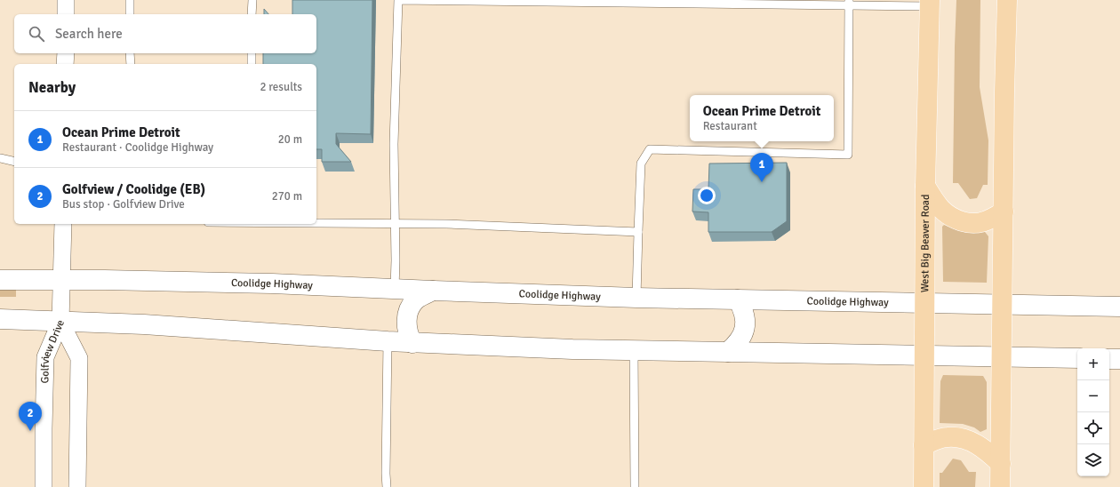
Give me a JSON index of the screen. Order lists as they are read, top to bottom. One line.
{"streets":{"main road":["West Big Beaver Road","Coolidge Highway"],"street":["Golfview Drive"]},"crossings":[["West Big Beaver Road","Coolidge Highway"]],"page":{"search":"Search here","heading":["Nearby","2 results"],"popup":["Ocean Prime Detroit","Restaurant"],"list":[{"mark":"1","name":"Ocean Prime Detroit","note":"Restaurant · Coolidge Highway","value":"20 m"},{"mark":"2","name":"Golfview / Coolidge (EB)","note":"Bus stop · Golfview Drive","value":"270 m"}],"pins":["1","2"],"map_buttons":["+","−"]}}
